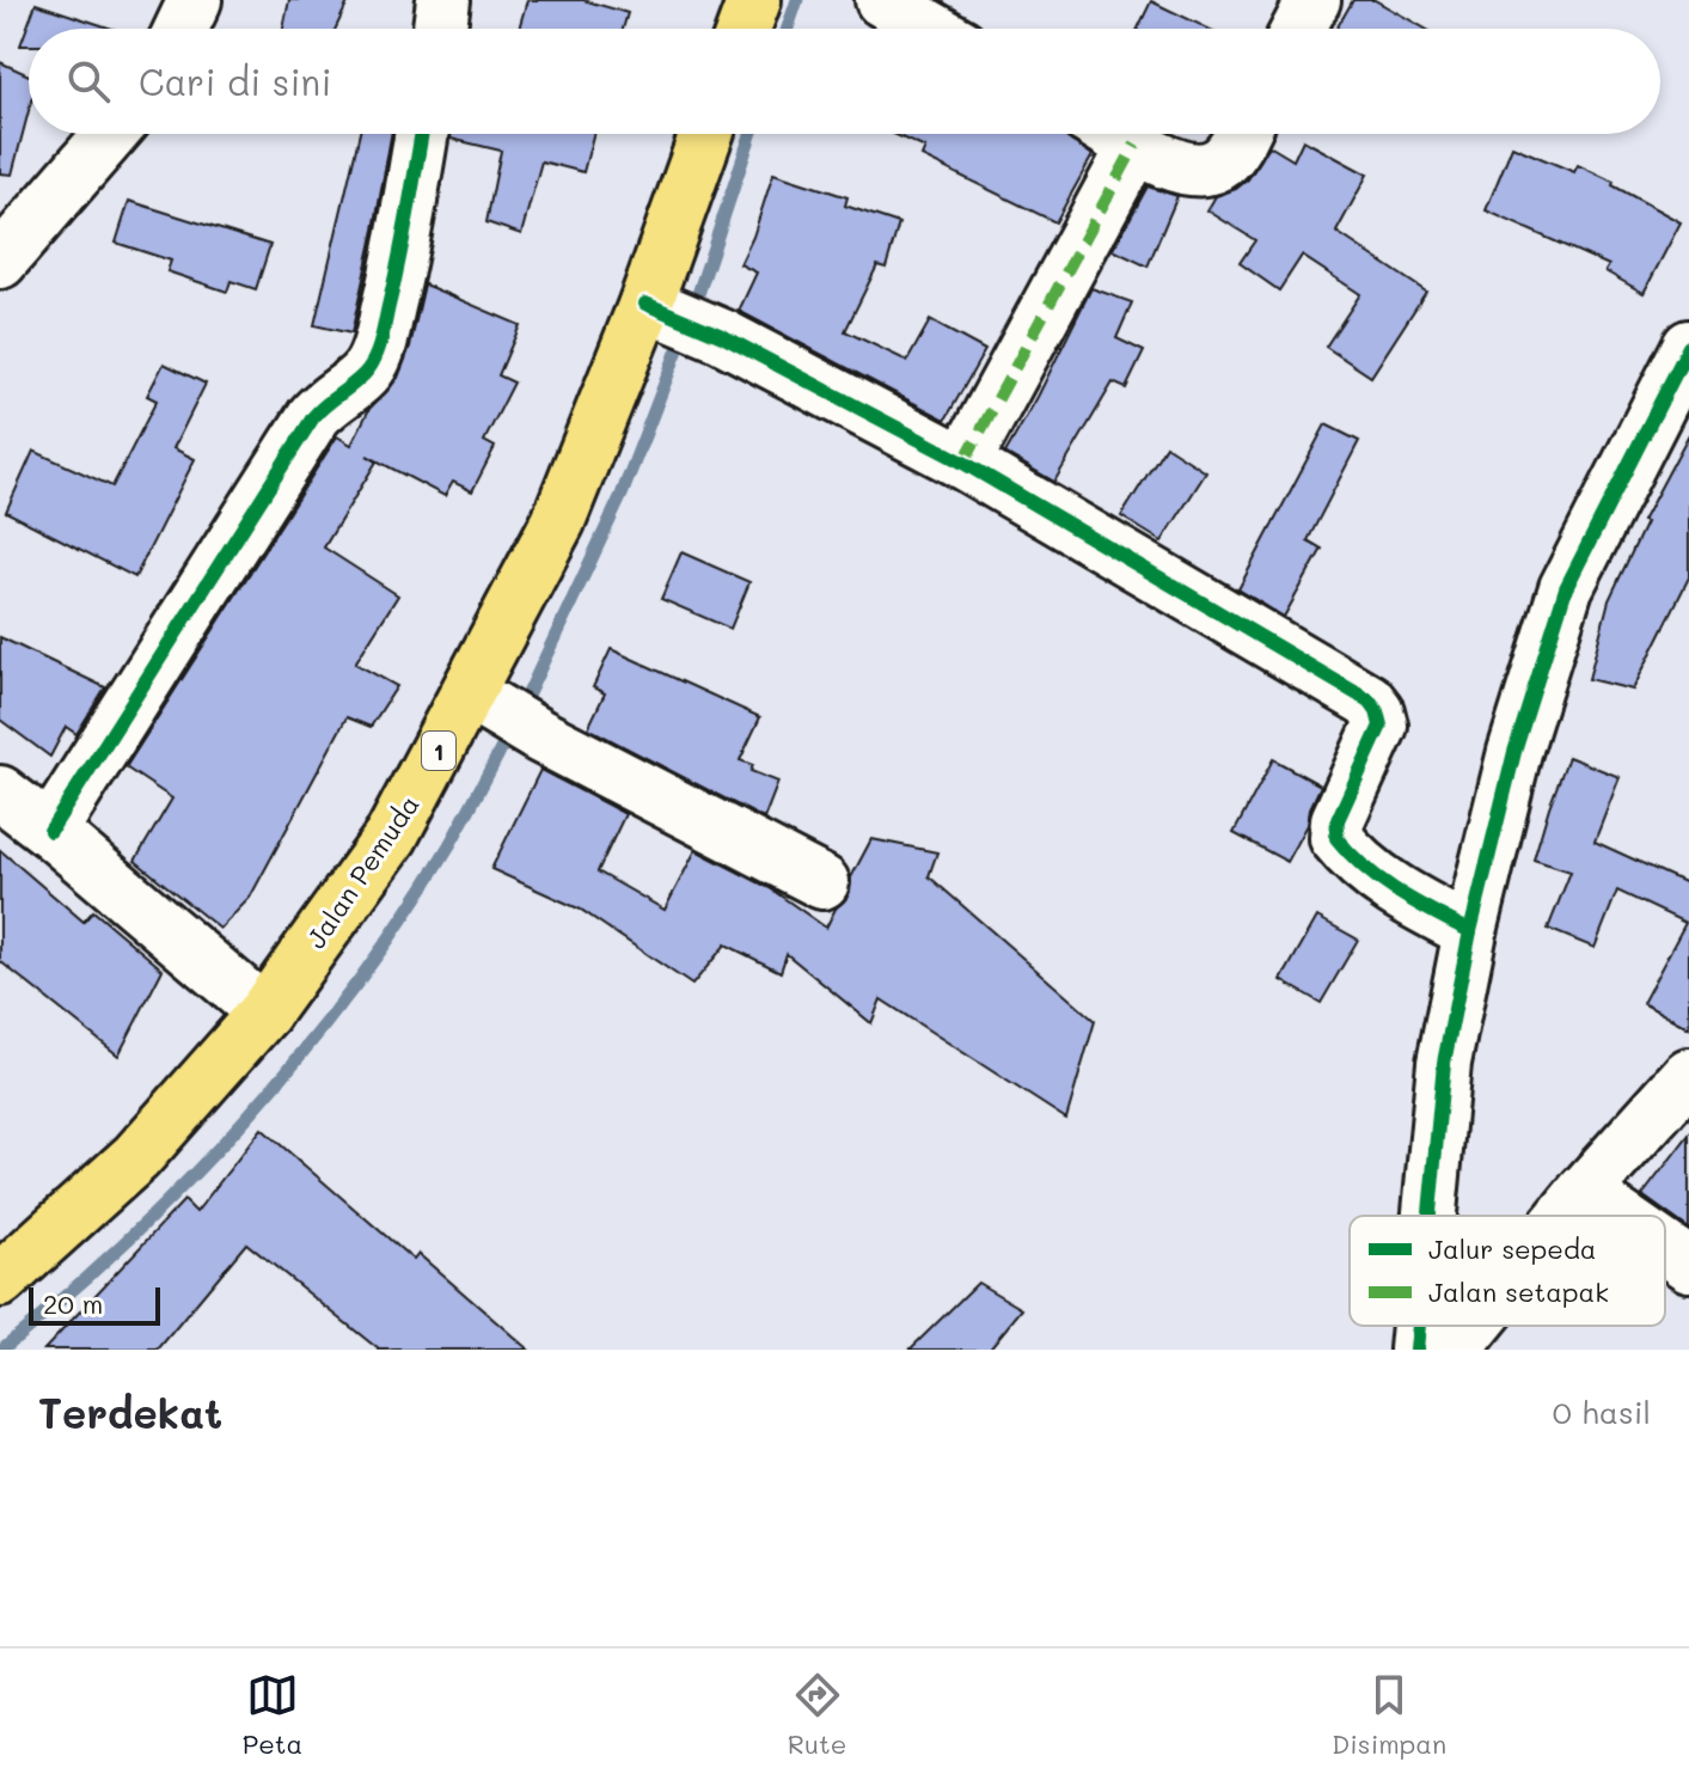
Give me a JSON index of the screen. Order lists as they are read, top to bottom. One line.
{"streets":{"highway":["1","Jalan Pemuda"]},"legend":["Jalur sepeda","Jalan setapak"],"scale_bar":"20 m","page":{"search":"Cari di sini","scale":"20 m","heading":["Terdekat","0 hasil"],"nav":["Peta","Rute","Disimpan"]}}
